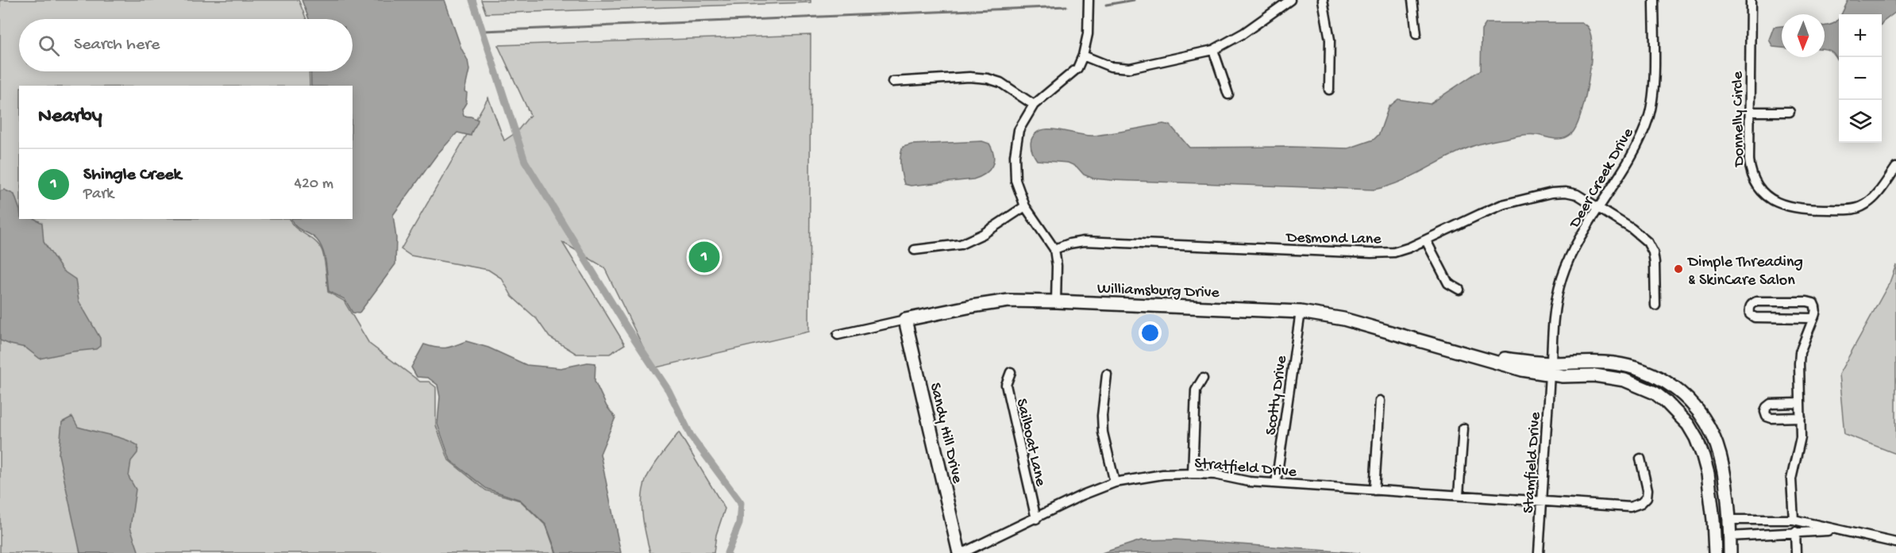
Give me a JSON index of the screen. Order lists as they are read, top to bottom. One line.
{"streets":{"street":["Donnelly Circle","Deer Creek Drive","Desmond Lane","Williamsburg Drive","Scotty Drive","Sandy Hill Drive","Sailboat Lane","Stamfield Drive","Stratfield Drive"]},"crossings":[["Deer Creek Drive","Desmond Lane"],["Deer Creek Drive","Williamsburg Drive"],["Deer Creek Drive","Stamfield Drive"],["Williamsburg Drive","Scotty Drive"],["Williamsburg Drive","Sandy Hill Drive"],["Williamsburg Drive","Stamfield Drive"],["Scotty Drive","Stratfield Drive"],["Sandy Hill Drive","Stratfield Drive"],["Sailboat Lane","Stratfield Drive"],["Stamfield Drive","Stratfield Drive"]],"places":["Dimple Threading & SkinCare Salon"],"north":"bottom","page":{"map_buttons":["+","−"],"search":"Search here","heading":"Nearby","list":[{"mark":"1","name":"Shingle Creek","note":"Park","value":"420 m"}],"pins":"1"}}
